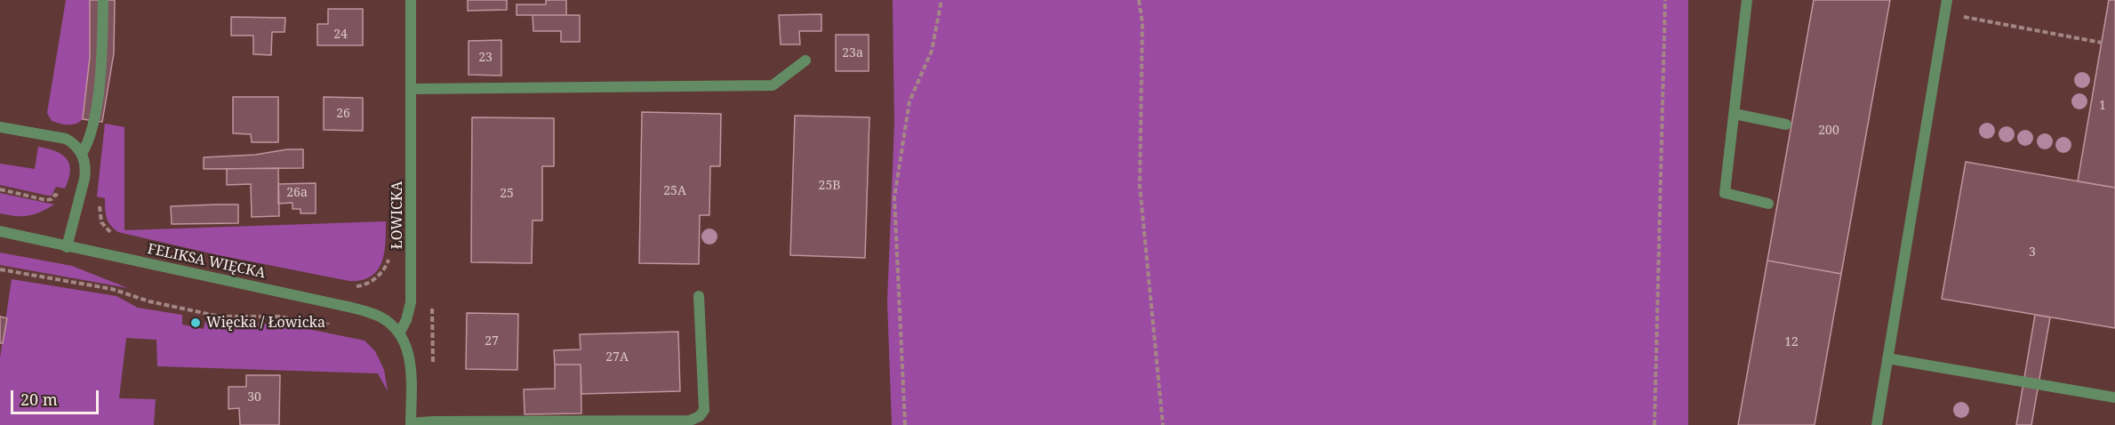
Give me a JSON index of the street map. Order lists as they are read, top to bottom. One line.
{"streets":{"street":["ŁOWICKA","FELIKSA WIĘCKA"]},"crossings":[["ŁOWICKA","FELIKSA WIĘCKA"]],"places":["Więcka / Łowicka"],"house_numbers":["24","23a","23","1","26","200","25B","25A","26a","25","3","27","12","27A","30"],"scale_bar":"20 m"}
